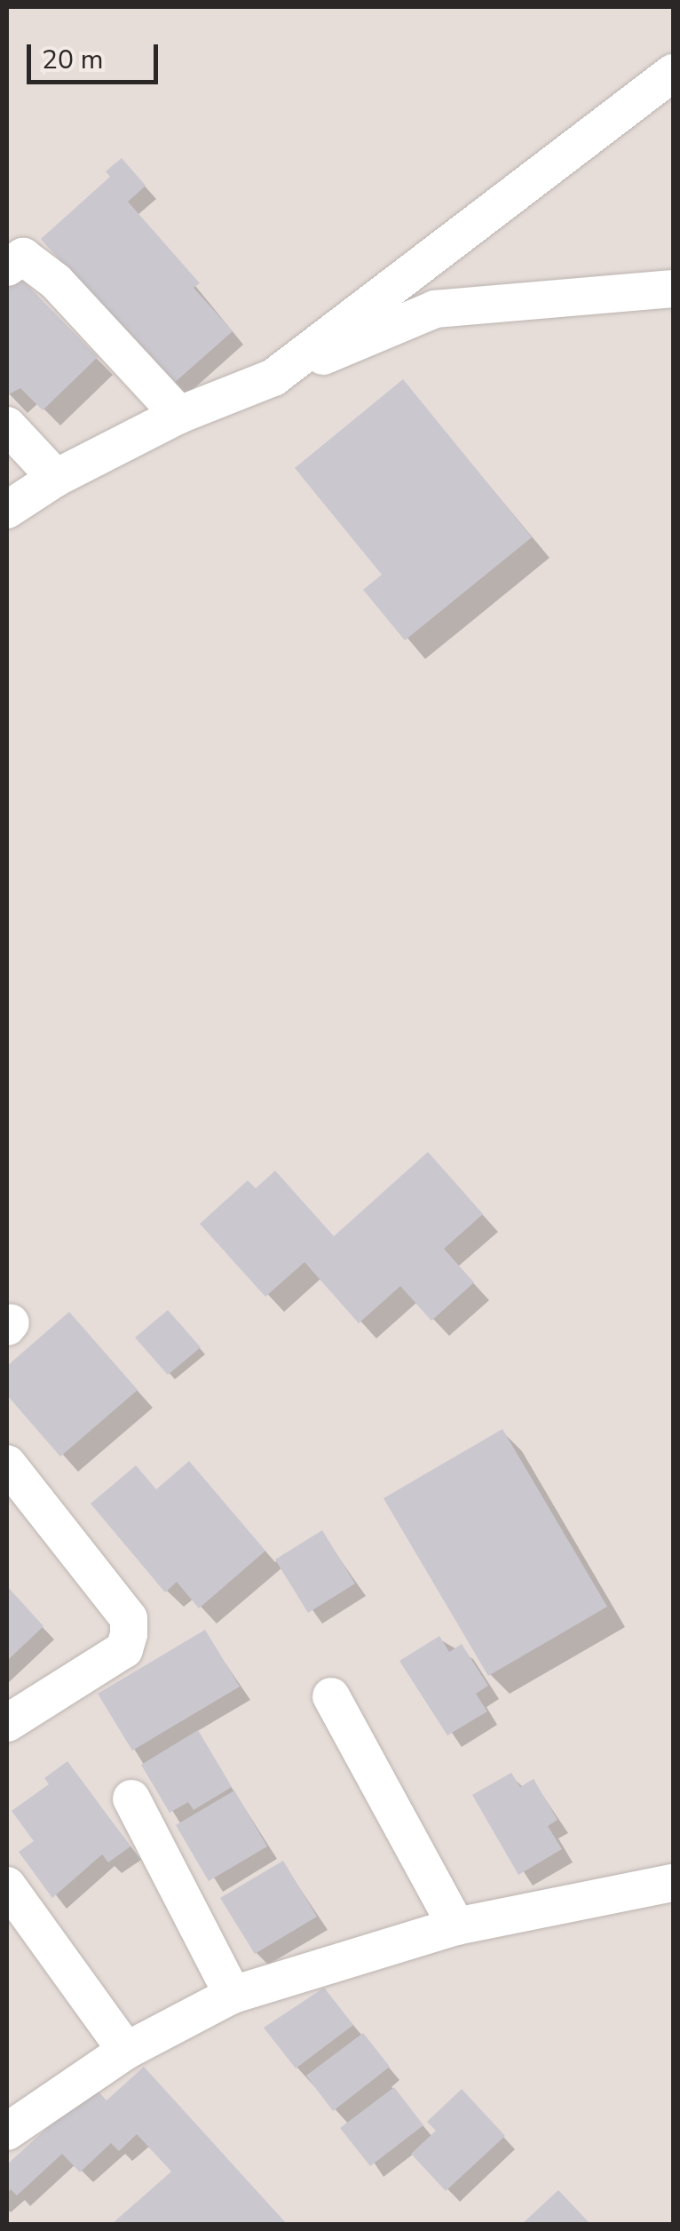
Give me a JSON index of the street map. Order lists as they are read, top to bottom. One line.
{"scale_bar":"20 m"}
